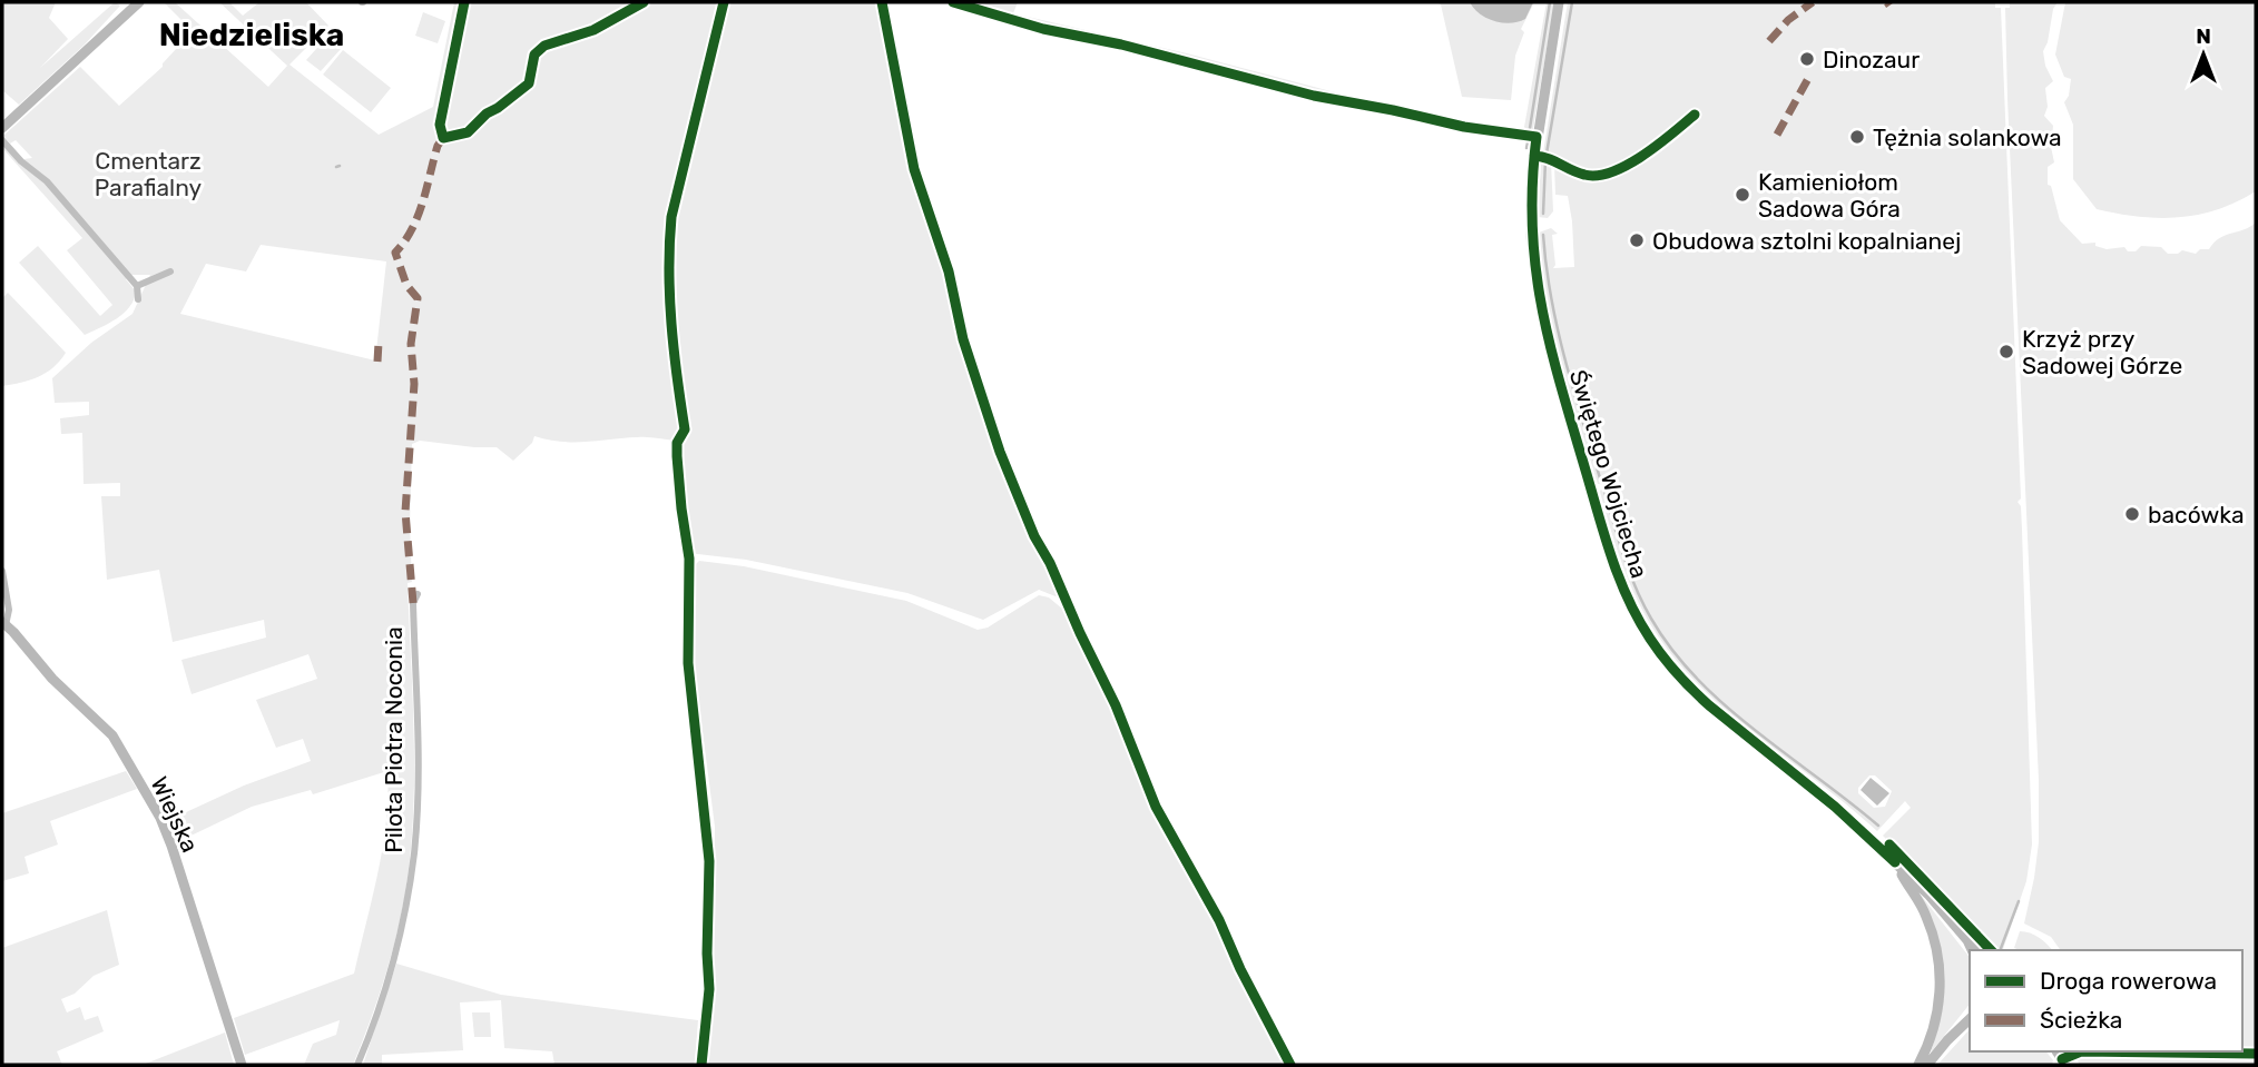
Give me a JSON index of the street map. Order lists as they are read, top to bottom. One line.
{"streets":{"street":["Świętego Wojciecha","Pilota Piotra Noconia","Wiejska"]},"districts":["Niedzieliska"],"parks":["Cmentarz Parafialny"],"places":["Dinozaur","Tężnia solankowa","Kamieniołom Sadowa Góra","Obudowa sztolni kopalnianej","Krzyż przy Sadowej Górze","bacówka"],"legend":["Droga rowerowa","Ścieżka"],"north":"top"}
